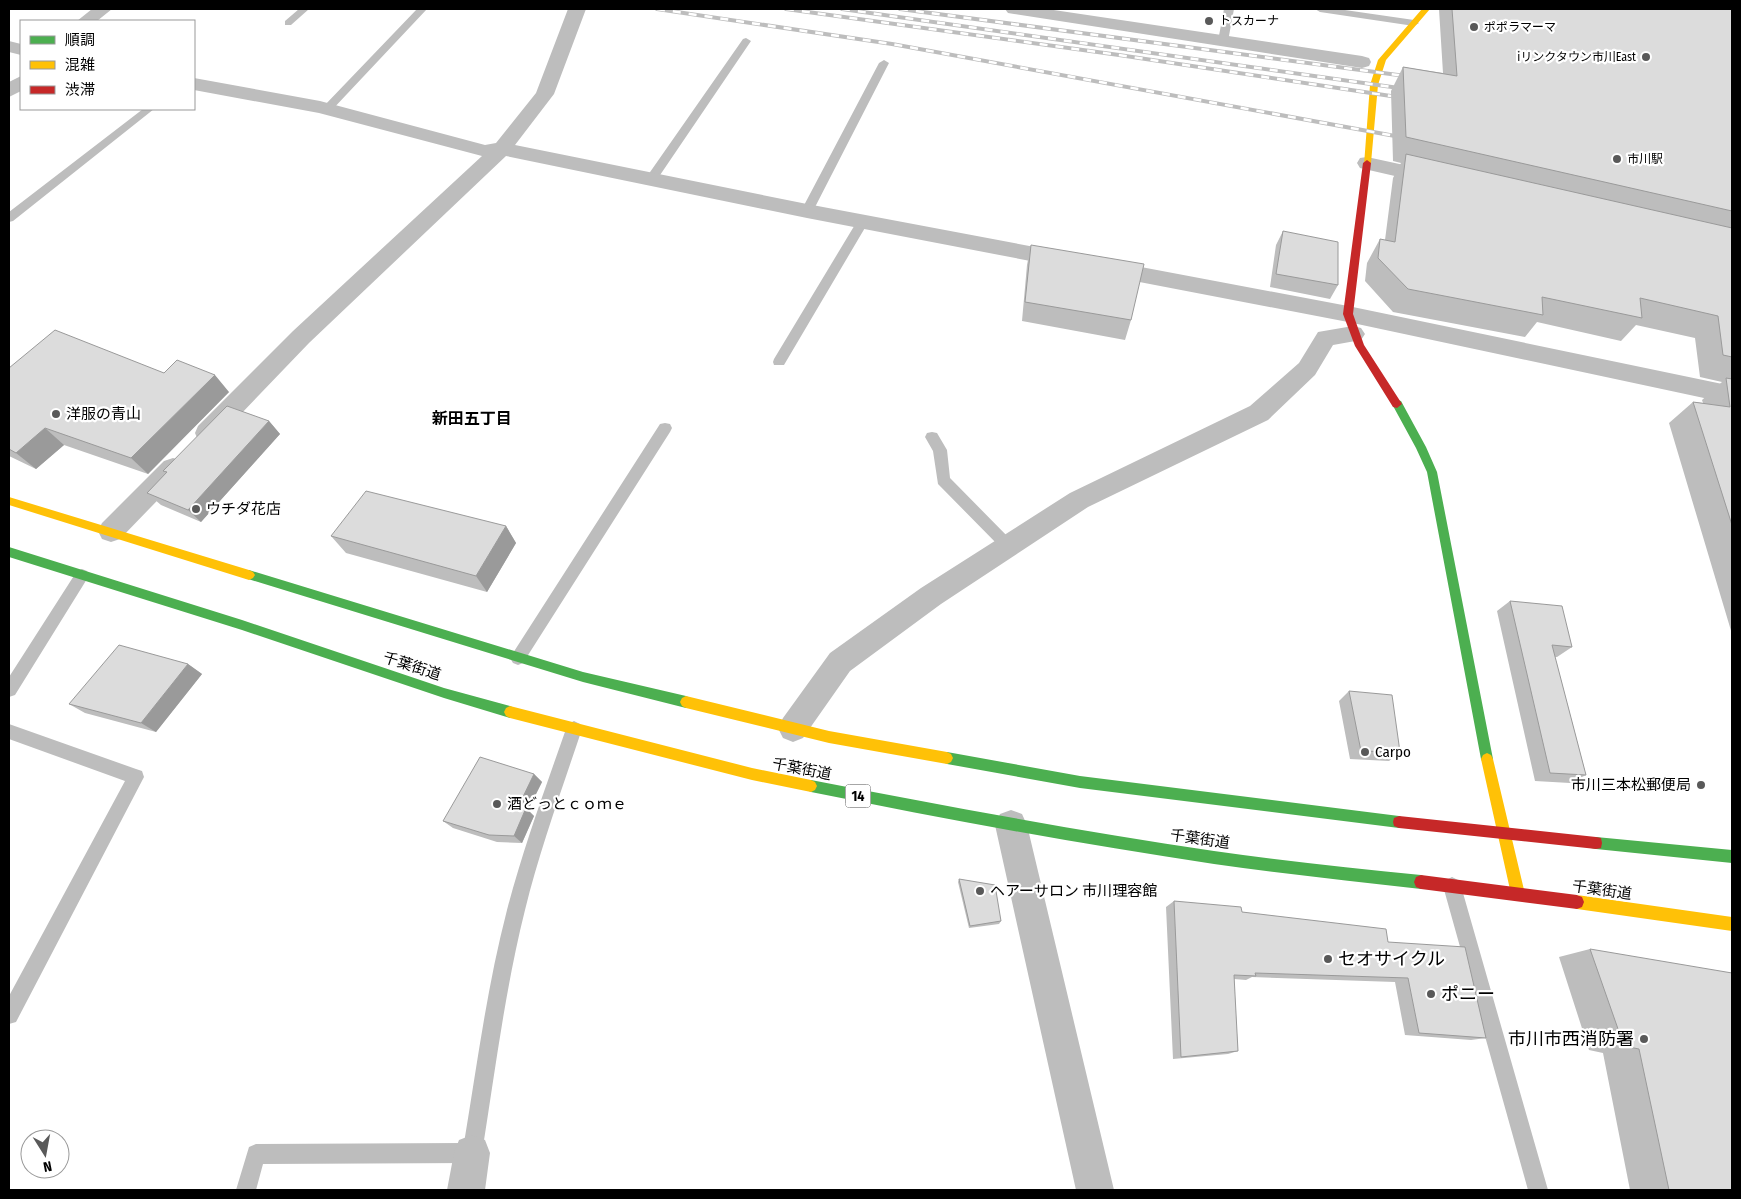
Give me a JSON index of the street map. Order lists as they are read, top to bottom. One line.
{"streets":{"main road":["千葉街道","14"]},"districts":["新田五丁目"],"places":["トスカーナ","ポポラマーマ","iリンクタウン市川East","市川駅","洋服の青山","ウチダ花店","Carpo","市川三本松郵便局","酒どっとｃｏｍｅ","ヘアーサロン 市川理容館","セオサイクル","ポニー","市川市西消防署"],"legend":["順調","混雑","渋滞"],"north":"bottom"}
